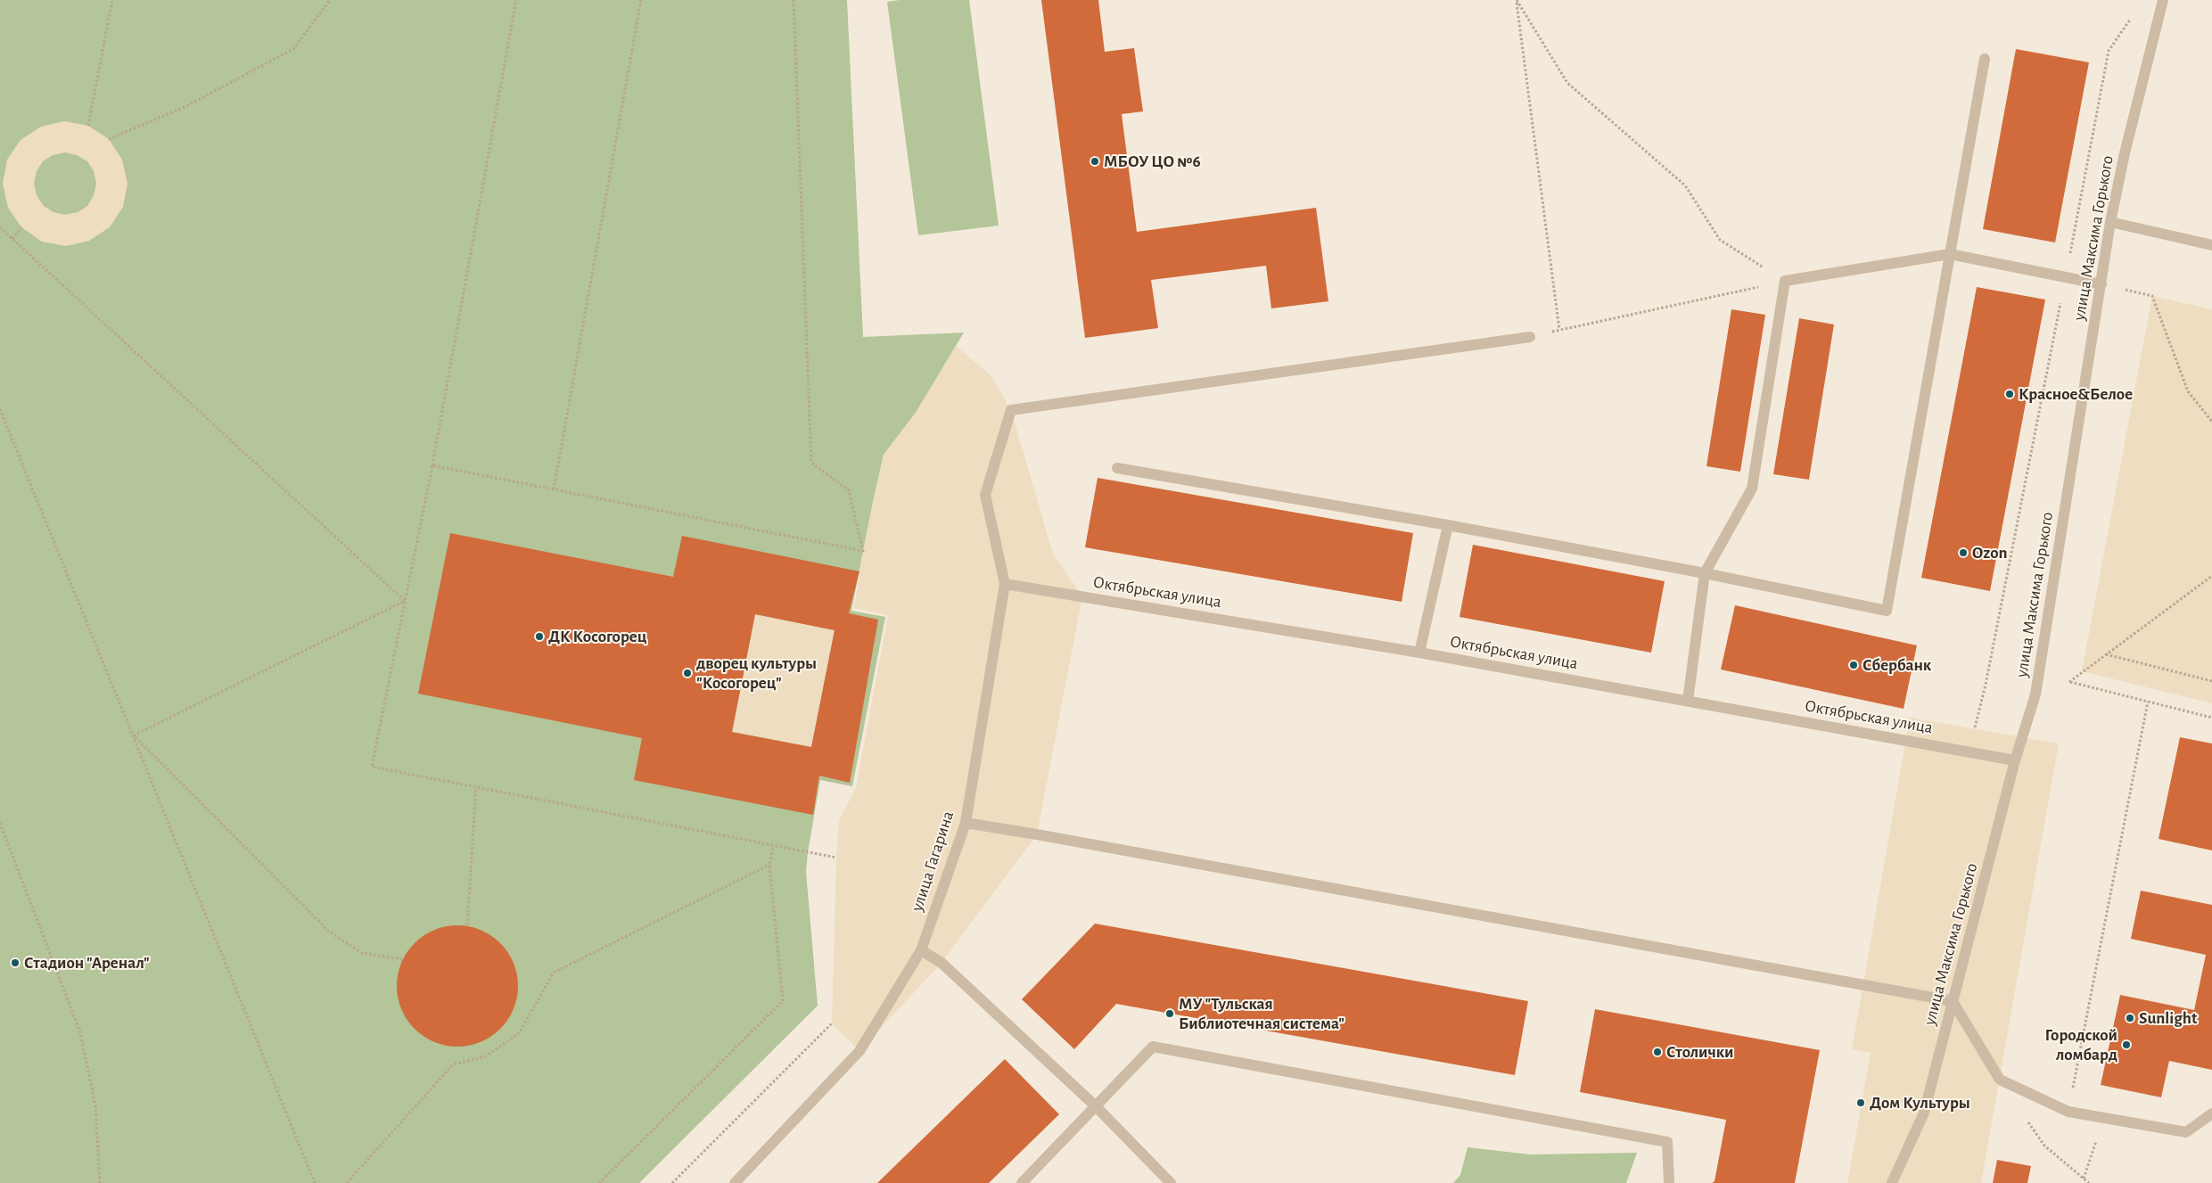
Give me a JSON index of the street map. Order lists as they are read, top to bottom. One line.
{"streets":{"street":["улица Максима Горького","Октябрьская улица","улица Гагарина"]},"crossings":[["улица Максима Горького","Октябрьская улица"],["Октябрьская улица","улица Гагарина"]],"places":["МБОУ ЦО №6","Красное&Белое","Ozon","ДК Косогорец","Сбербанк","дворец культуры \"Косогорец\"","Стадион \"Аренал\"","МУ \"Тульская Библиотечная система\"","Sunlight","Городской ломбард","Столички","Дом Культуры"]}
